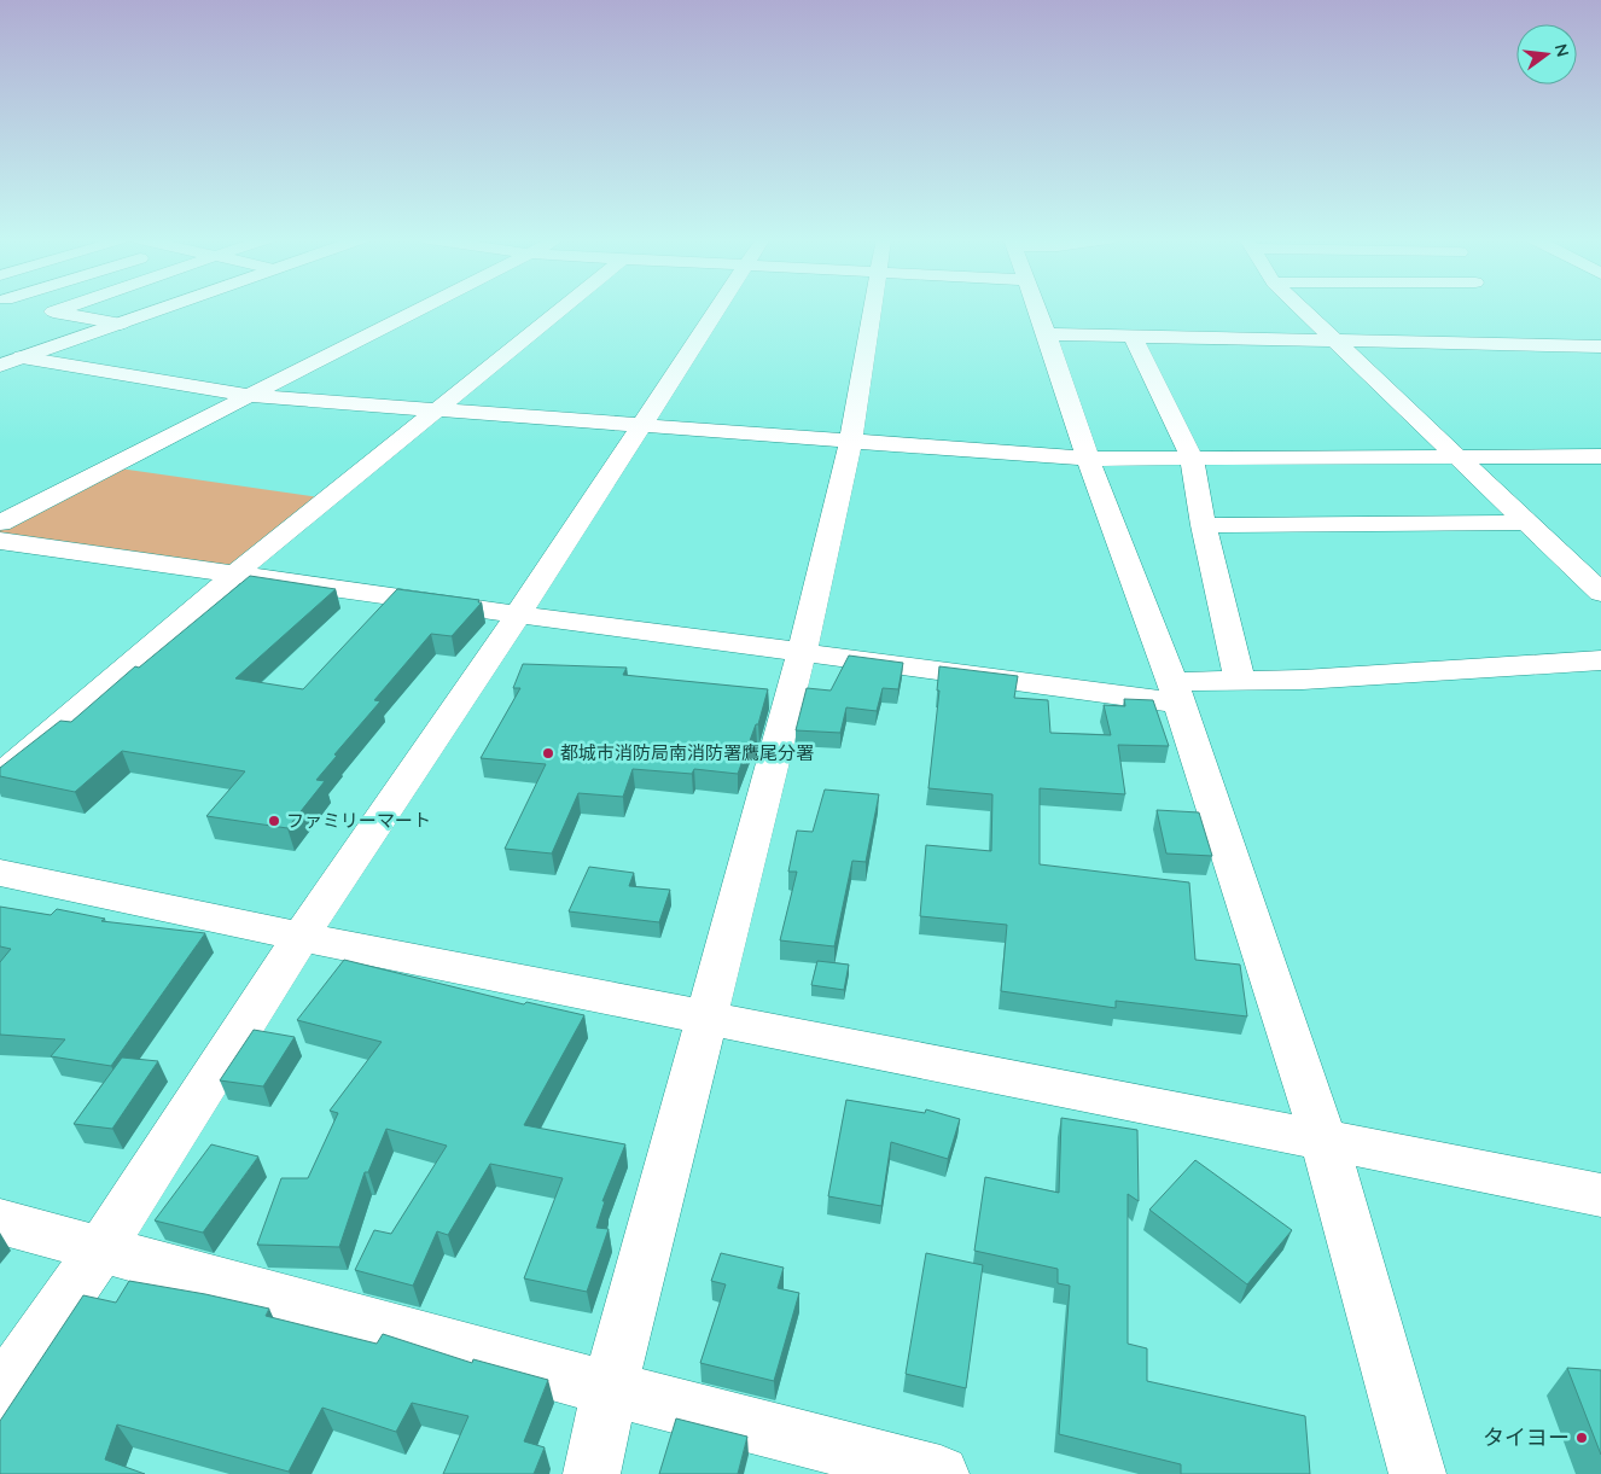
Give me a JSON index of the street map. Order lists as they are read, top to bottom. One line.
{"places":["都城市消防局南消防署鷹尾分署","ファミリーマート","タイヨー"],"north":"right"}
